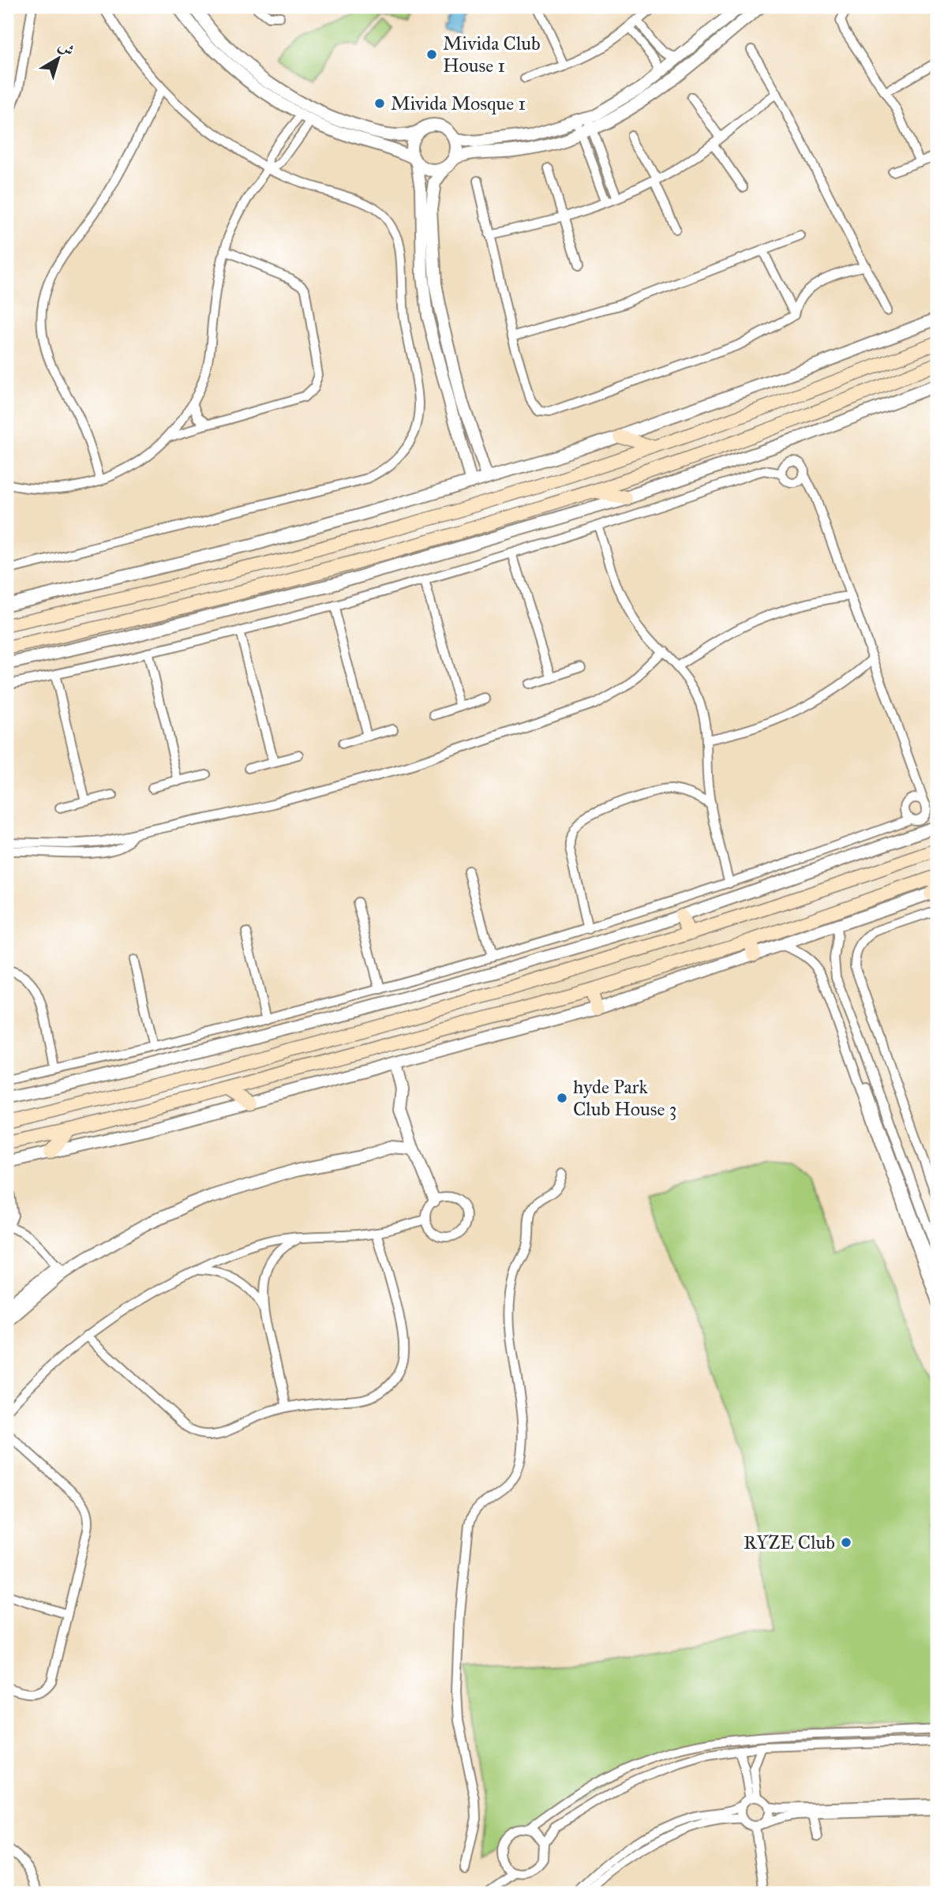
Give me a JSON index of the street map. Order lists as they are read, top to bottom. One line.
{"places":["Mivida Club House 1","Mivida Mosque 1","hyde Park Club House 3","RYZE Club"],"north":"top right"}
